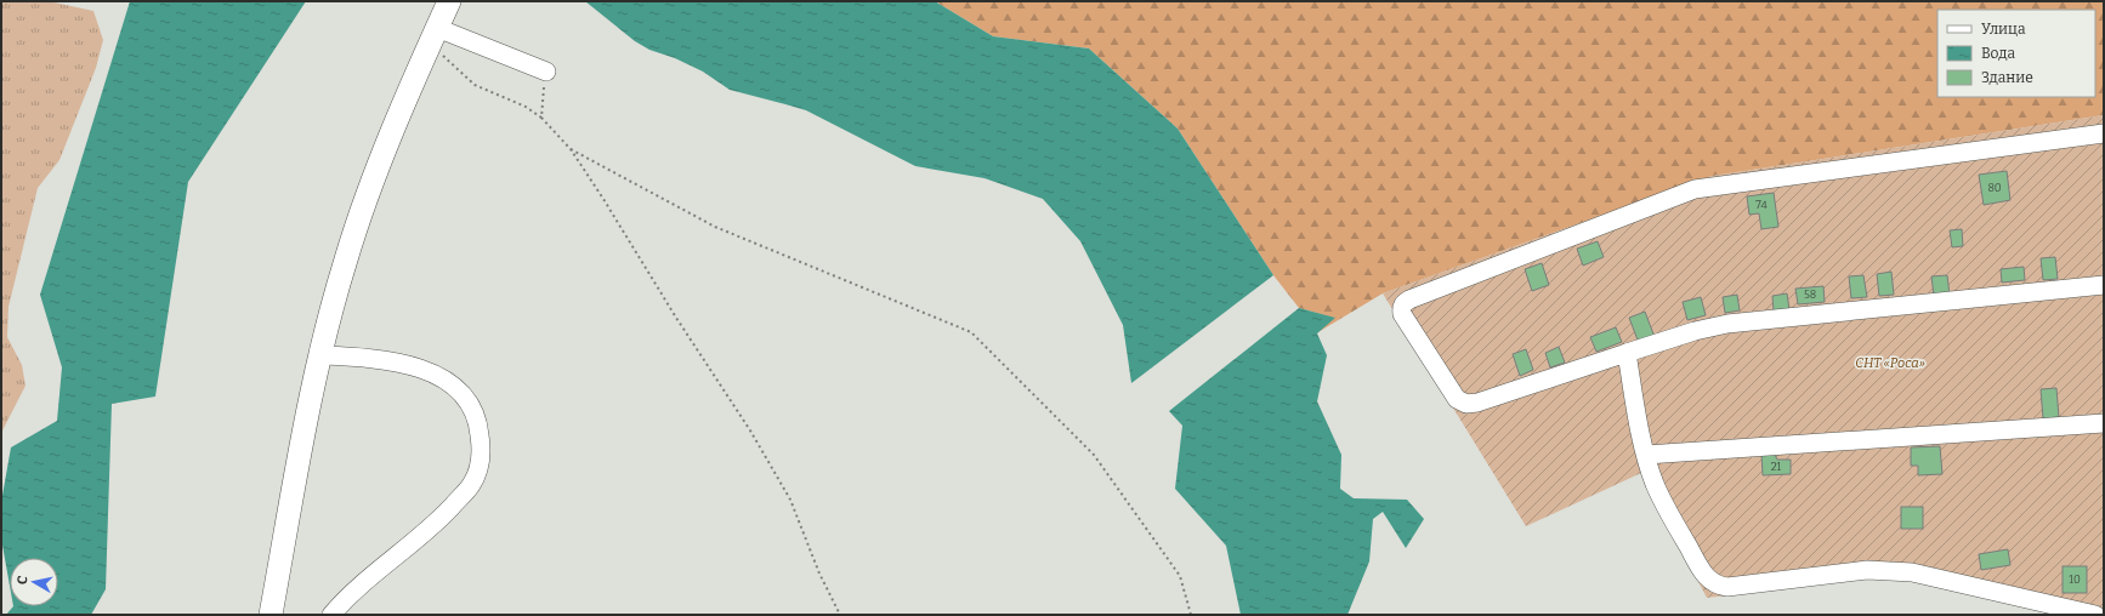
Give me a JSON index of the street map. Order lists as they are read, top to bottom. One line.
{"parks":["СНТ «Роса»"],"house_numbers":["80","74","58","21","10"],"legend":["Улица","Вода","Здание"],"north":"left"}
